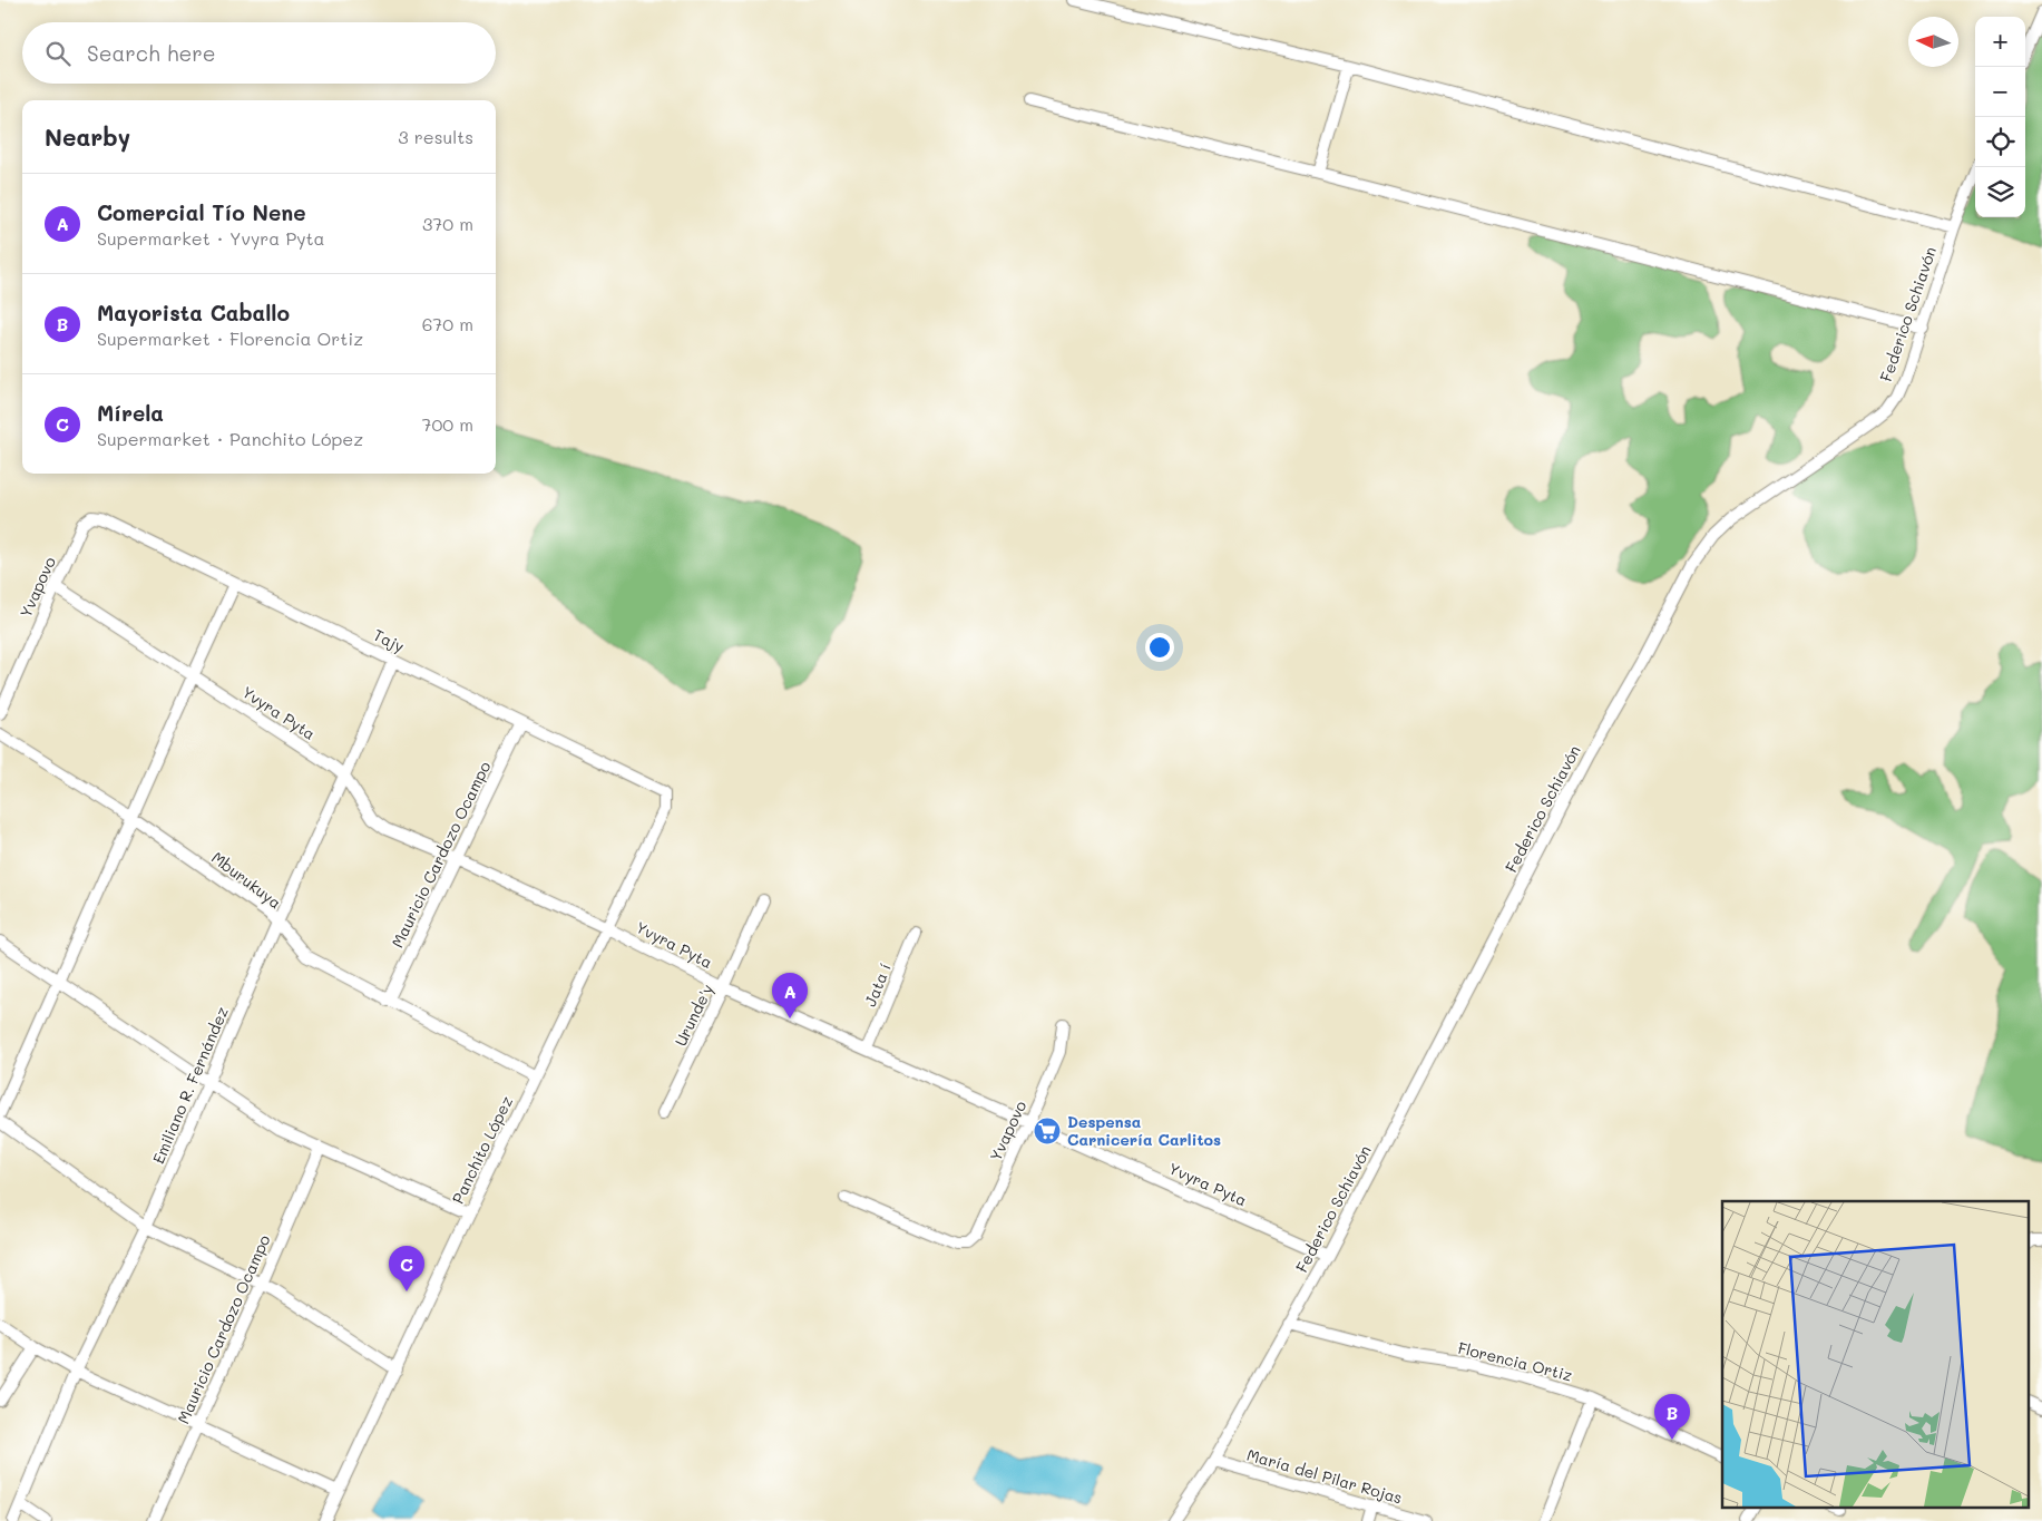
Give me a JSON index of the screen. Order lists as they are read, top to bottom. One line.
{"streets":{"street":["Federico Schiavón","Yvapovo","Tajy","Yvyra Pyta","Mauricio Cardozo Ocampo","Mburukuya","Jata í","Urunde'y","Emiliano R. Fernández","Panchito López","Florencia Ortiz","María del Pilar Rojas"]},"crossings":[["Federico Schiavón","Yvyra Pyta"],["Federico Schiavón","Florencia Ortiz"],["Federico Schiavón","María del Pilar Rojas"],["Yvapovo","Tajy"],["Yvapovo","Yvyra Pyta"],["Tajy","Mauricio Cardozo Ocampo"],["Tajy","Emiliano R. Fernández"],["Tajy","Panchito López"],["Yvyra Pyta","Mauricio Cardozo Ocampo"],["Yvyra Pyta","Jata í"],["Yvyra Pyta","Urunde'y"],["Yvyra Pyta","Emiliano R. Fernández"],["Yvyra Pyta","Panchito López"],["Mauricio Cardozo Ocampo","Mburukuya"],["Mburukuya","Emiliano R. Fernández"],["Mburukuya","Panchito López"]],"places":{"supermarket":["Despensa Carnicería Carlitos"]},"north":"left","page":{"map_buttons":["+","−"],"search":"Search here","heading":["Nearby","3 results"],"list":[{"mark":"A","name":"Comercial Tío Nene","note":"Supermarket · Yvyra Pyta","value":"370 m"},{"mark":"B","name":"Mayorista Caballo","note":"Supermarket · Florencia Ortiz","value":"670 m"},{"mark":"C","name":"Mírela","note":"Supermarket · Panchito López","value":"700 m"}],"pins":["A","C","B"]}}
